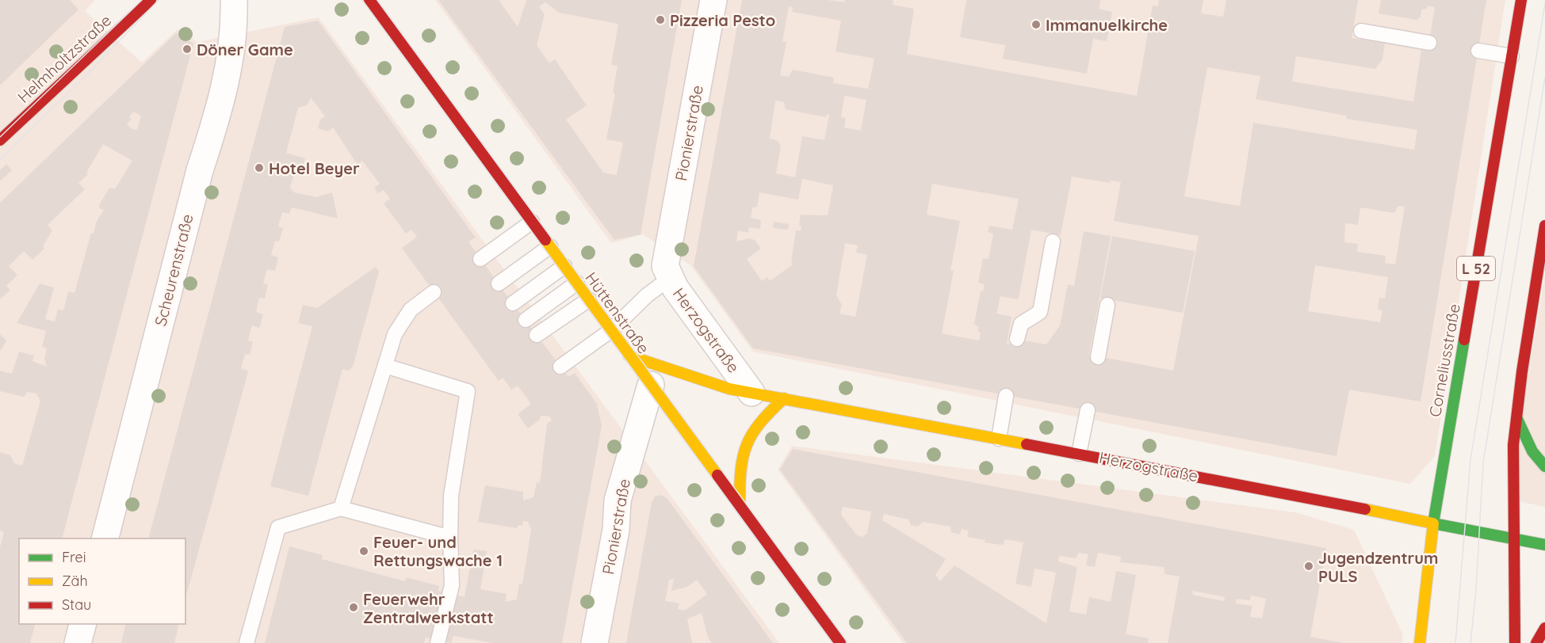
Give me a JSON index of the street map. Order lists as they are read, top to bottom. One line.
{"streets":{"main road":["Helmholtzstraße","L 52","Hüttenstraße","Herzogstraße","Corneliusstraße"],"street":["Pionierstraße","Scheurenstraße"]},"crossings":[["Pionierstraße","Hüttenstraße"],["Pionierstraße","Herzogstraße"],["Hüttenstraße","Herzogstraße"],["Herzogstraße","Corneliusstraße"]],"places":["Pizzeria Pesto","Immanuelkirche","Döner Game","Hotel Beyer","Feuer- und Rettungswache 1","Jugendzentrum PULS","Feuerwehr Zentralwerkstatt"],"legend":["Frei","Zäh","Stau"]}
